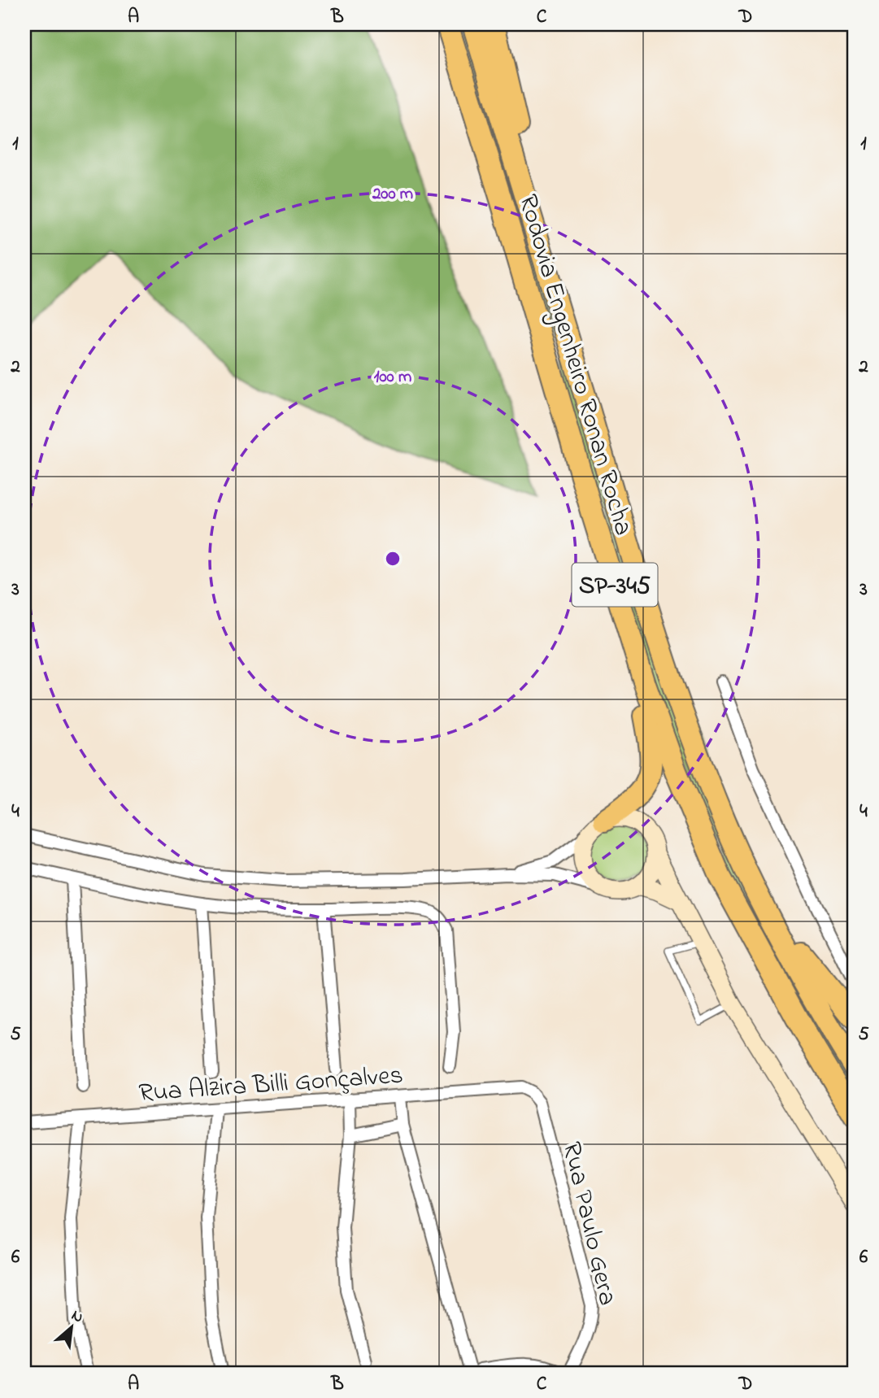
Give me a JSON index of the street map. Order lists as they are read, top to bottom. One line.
{"streets":{"highway":["Rodovia Engenheiro Ronan Rocha","SP-345"],"street":["Rua Alzira Billi Gonçalves","Rua Paulo Gera"]},"crossings":[["Rua Alzira Billi Gonçalves","Rua Paulo Gera"]],"north":"top right","grid":{"columns":["A","B","C","D"],"rows":["1","2","3","4","5","6"]},"rings":["200 m","100 m"]}
